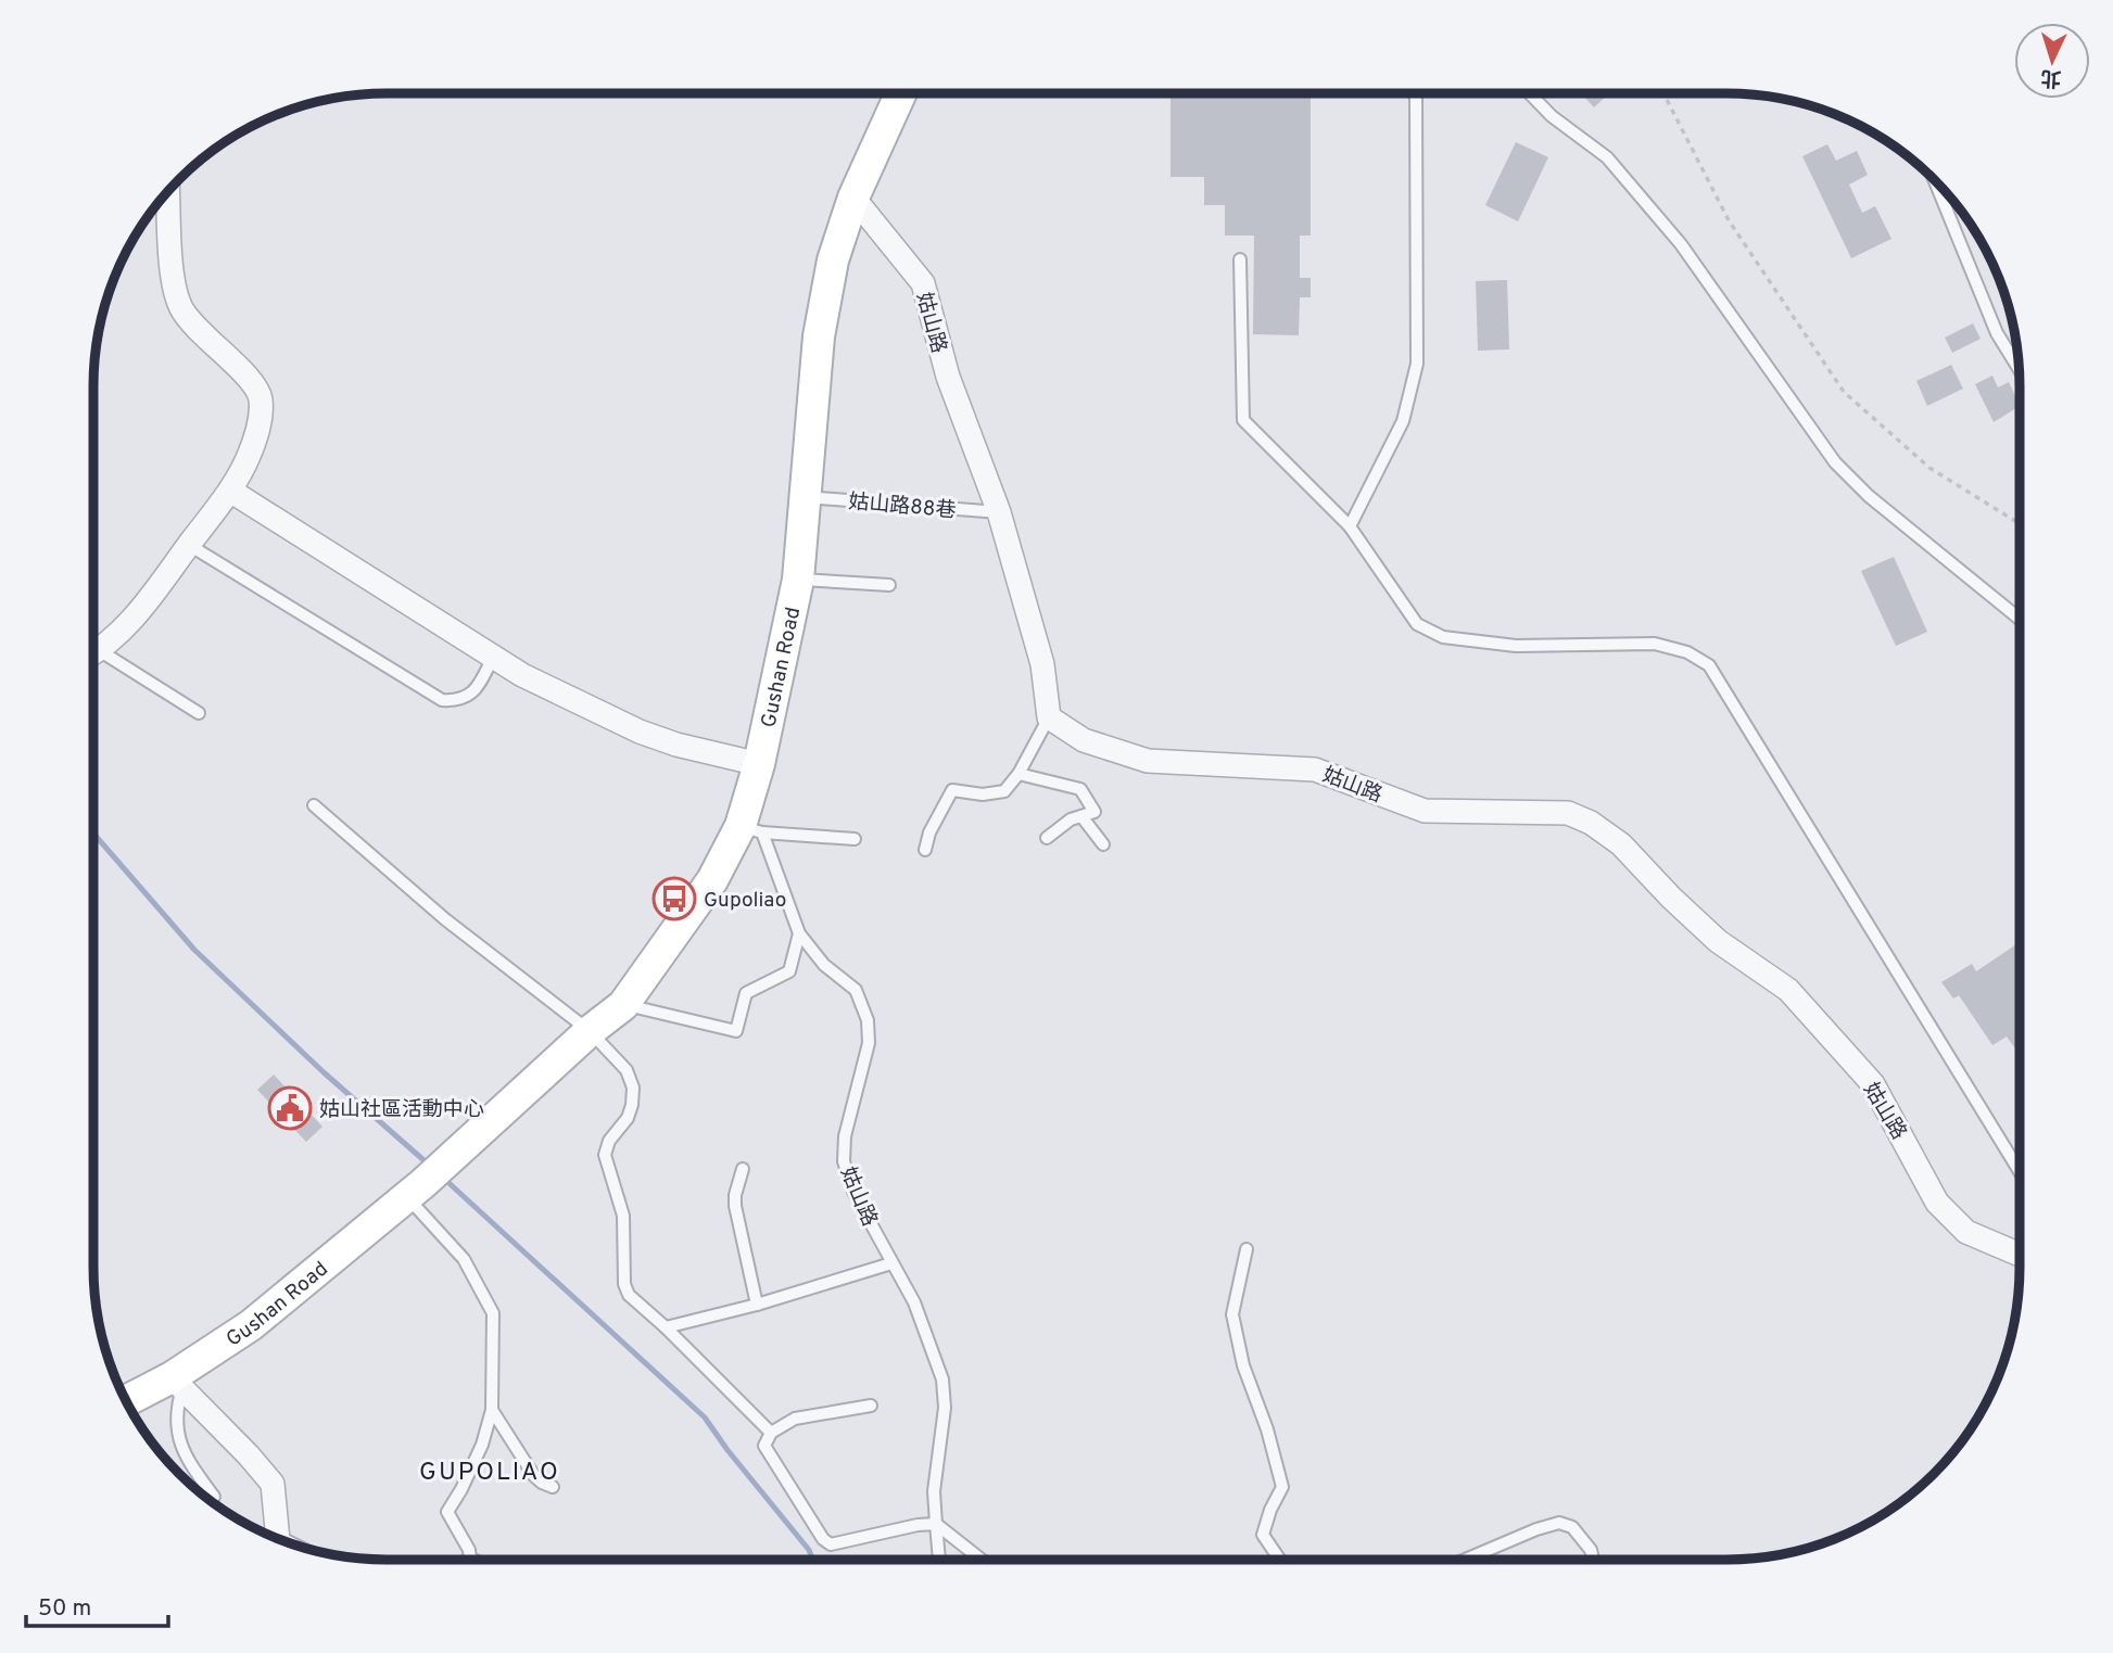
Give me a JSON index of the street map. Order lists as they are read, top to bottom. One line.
{"streets":{"street":["姑山路","Gushan Road"],"lane":["姑山路88巷"]},"crossings":[["姑山路","姑山路88巷"],["姑山路","Gushan Road"],["姑山路88巷","Gushan Road"]],"districts":["GUPOLIAO"],"places":{"bus stop":["Gupoliao"],"public building":["姑山社區活動中心"]},"scale_bar":"50 m","north":"bottom"}
